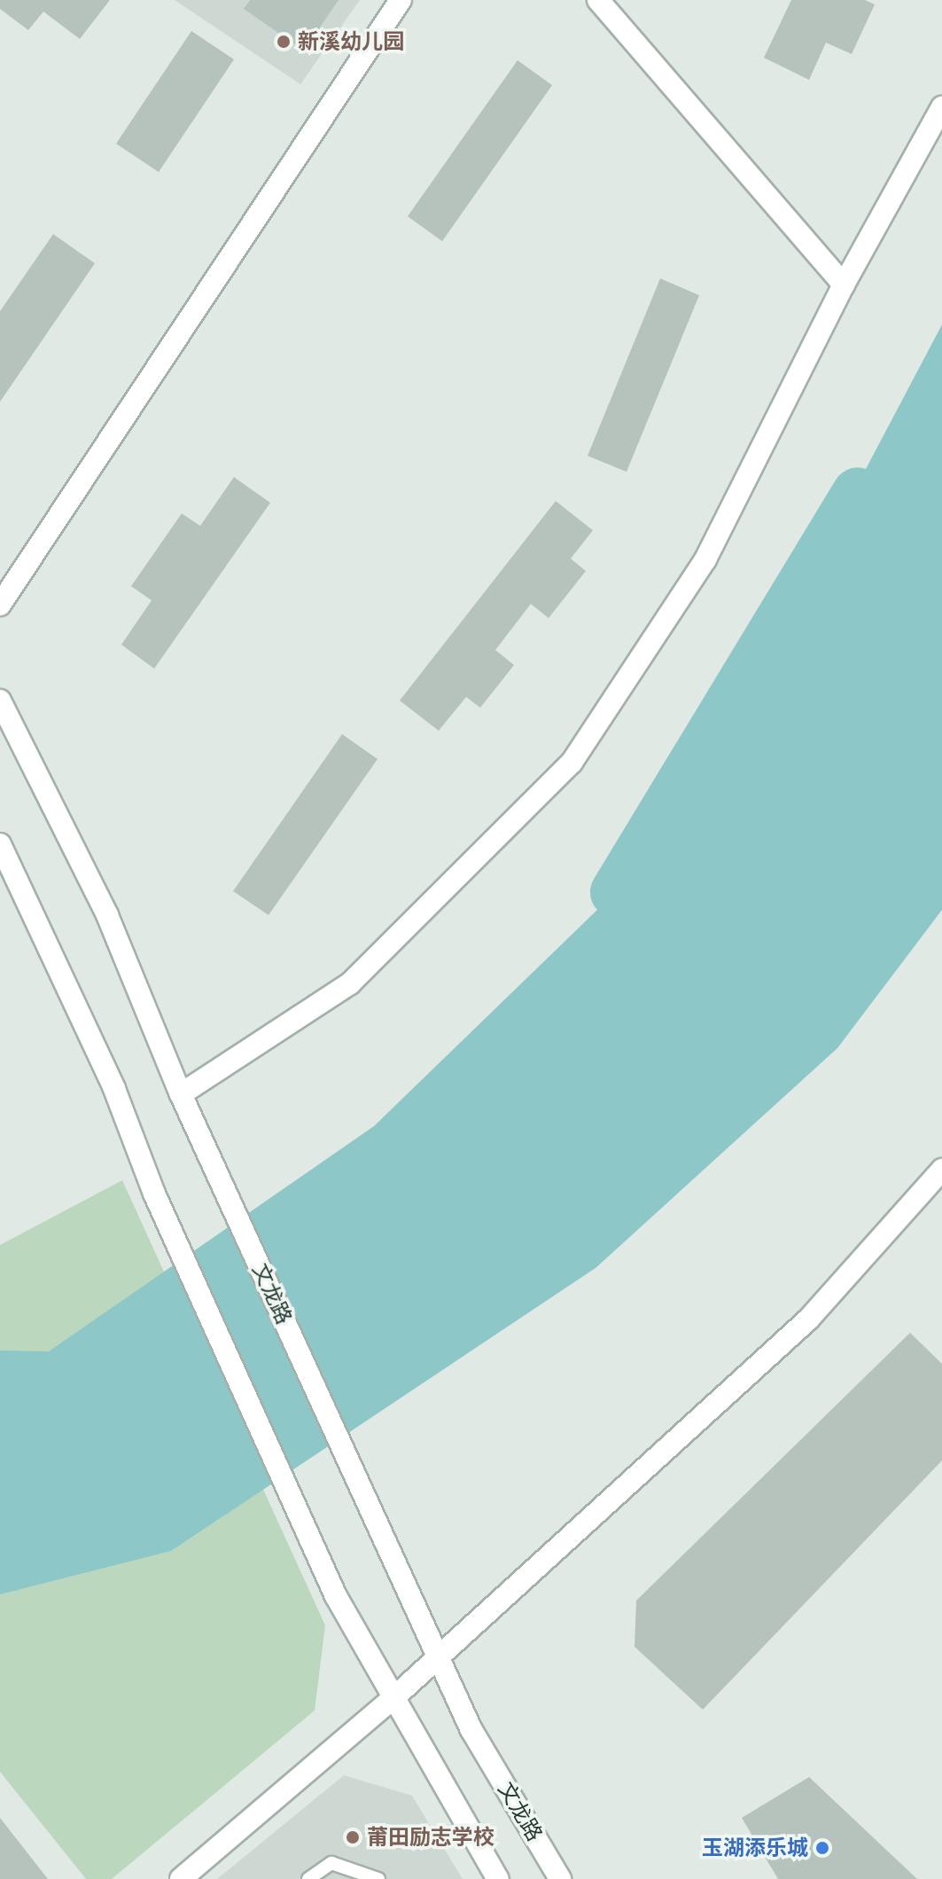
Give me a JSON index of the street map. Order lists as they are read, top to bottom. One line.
{"streets":{"street":["文龙路"]},"places":["新溪幼儿园","莆田励志学校","玉湖添乐城"]}
